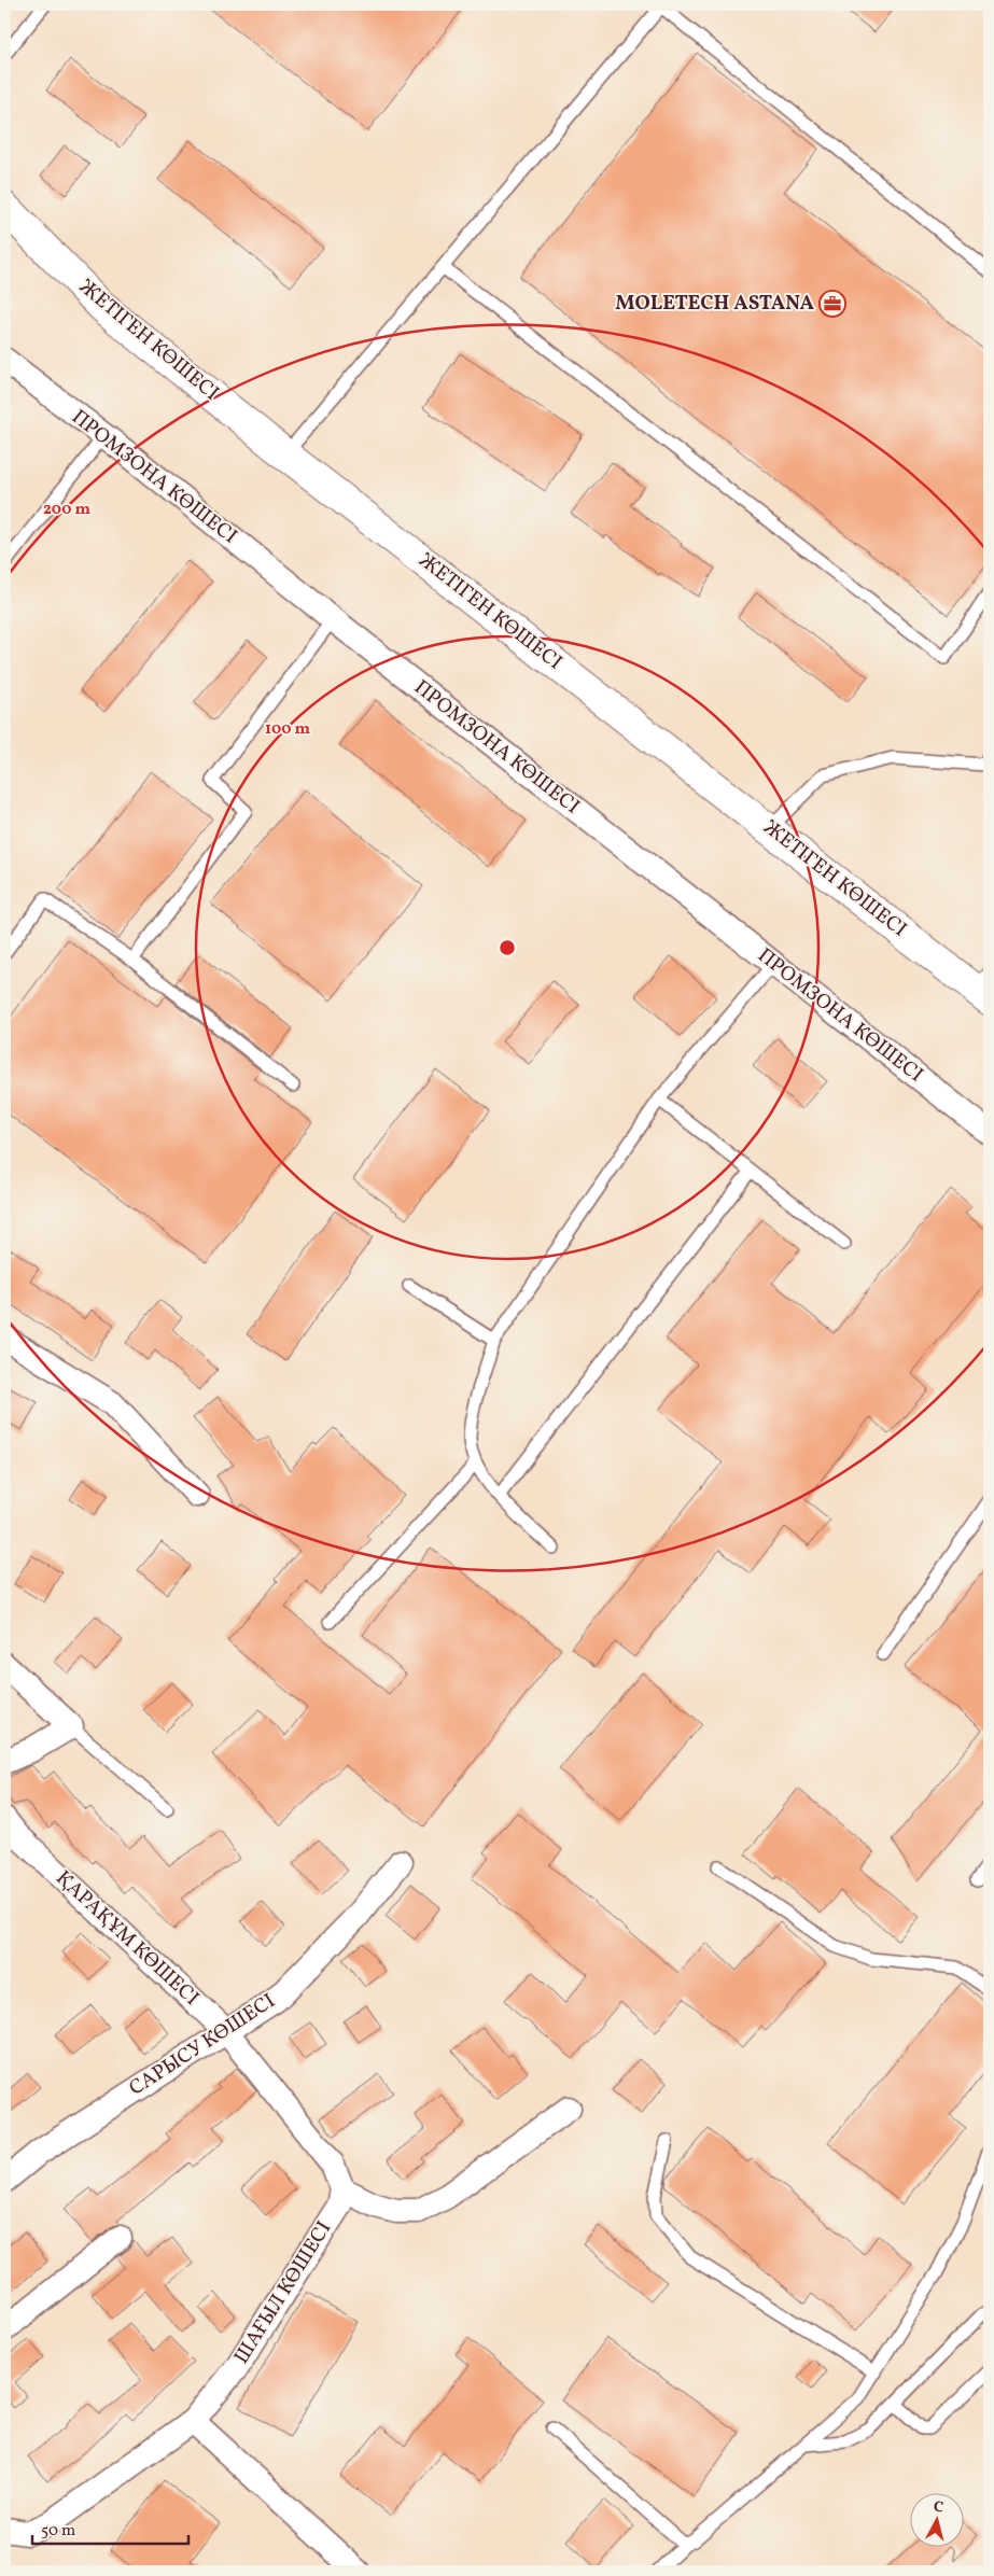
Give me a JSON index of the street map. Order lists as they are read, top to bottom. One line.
{"streets":{"street":["ЖЕТІГЕН КӨШЕСІ","ПРОМЗОНА КӨШЕСІ","ҚАРАҚҰМ КӨШЕСІ","САРЫСУ КӨШЕСІ","ШАҒЫЛ КӨШЕСІ"]},"crossings":[["ҚАРАҚҰМ КӨШЕСІ","САРЫСУ КӨШЕСІ"],["ҚАРАҚҰМ КӨШЕСІ","ШАҒЫЛ КӨШЕСІ"]],"places":{"office":["MOLETECH ASTANA"]},"scale_bar":"50 m","north":"top","rings":["200 m","100 m"]}
